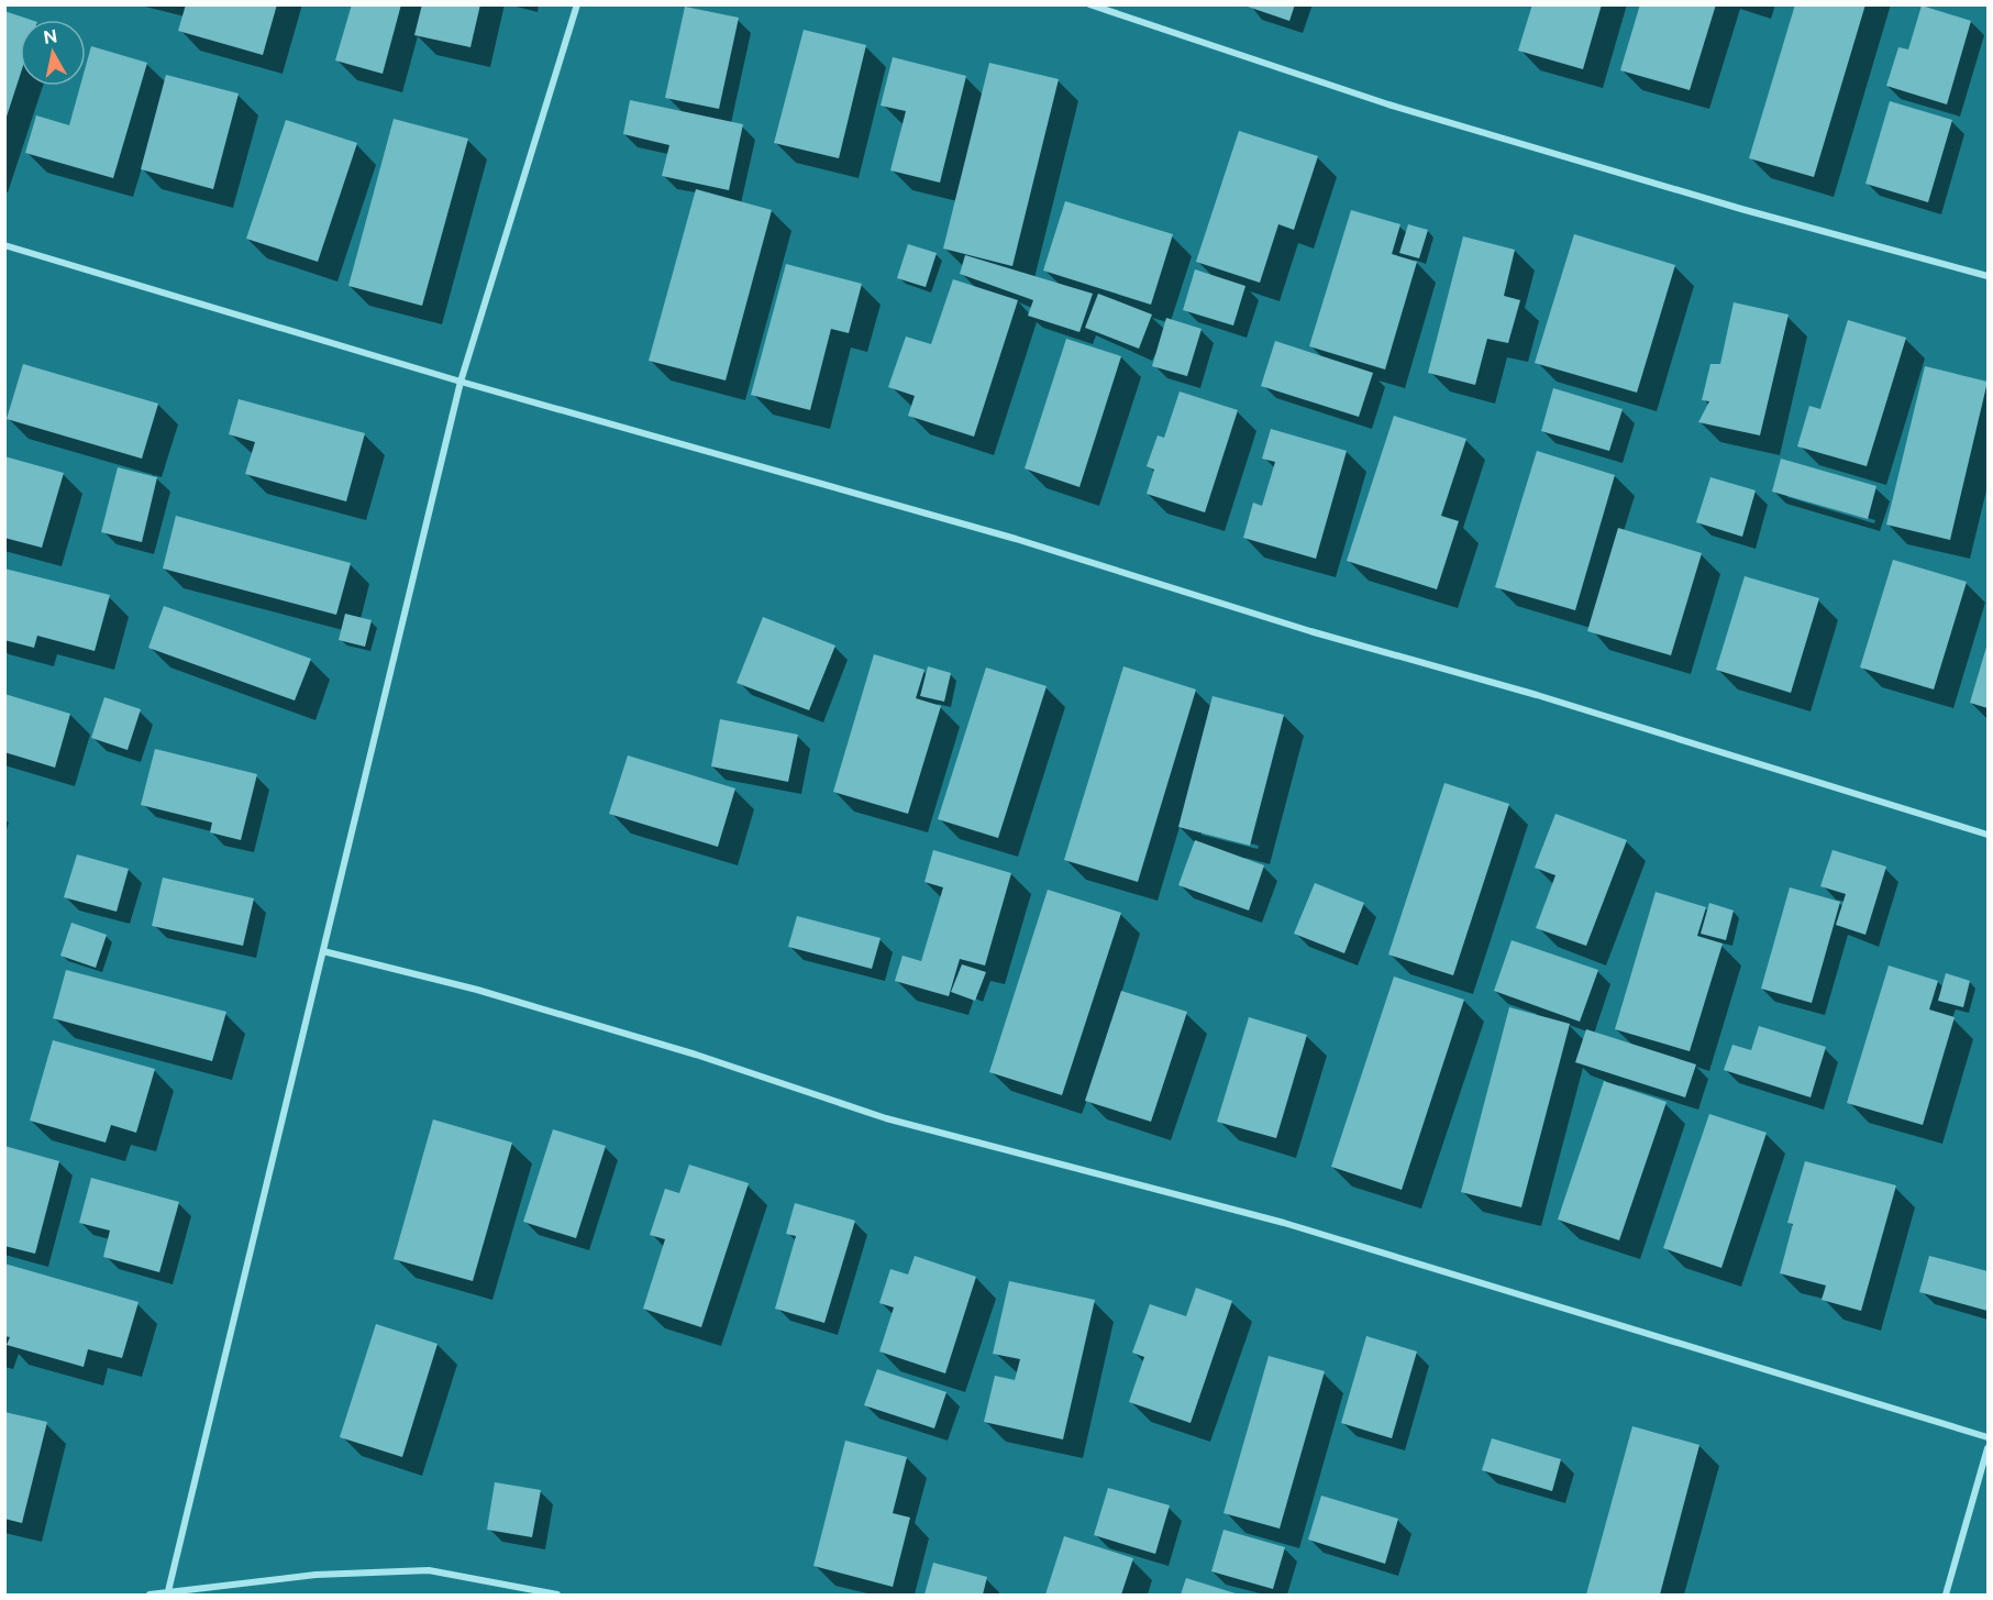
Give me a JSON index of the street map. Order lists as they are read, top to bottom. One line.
{"north":"top"}
